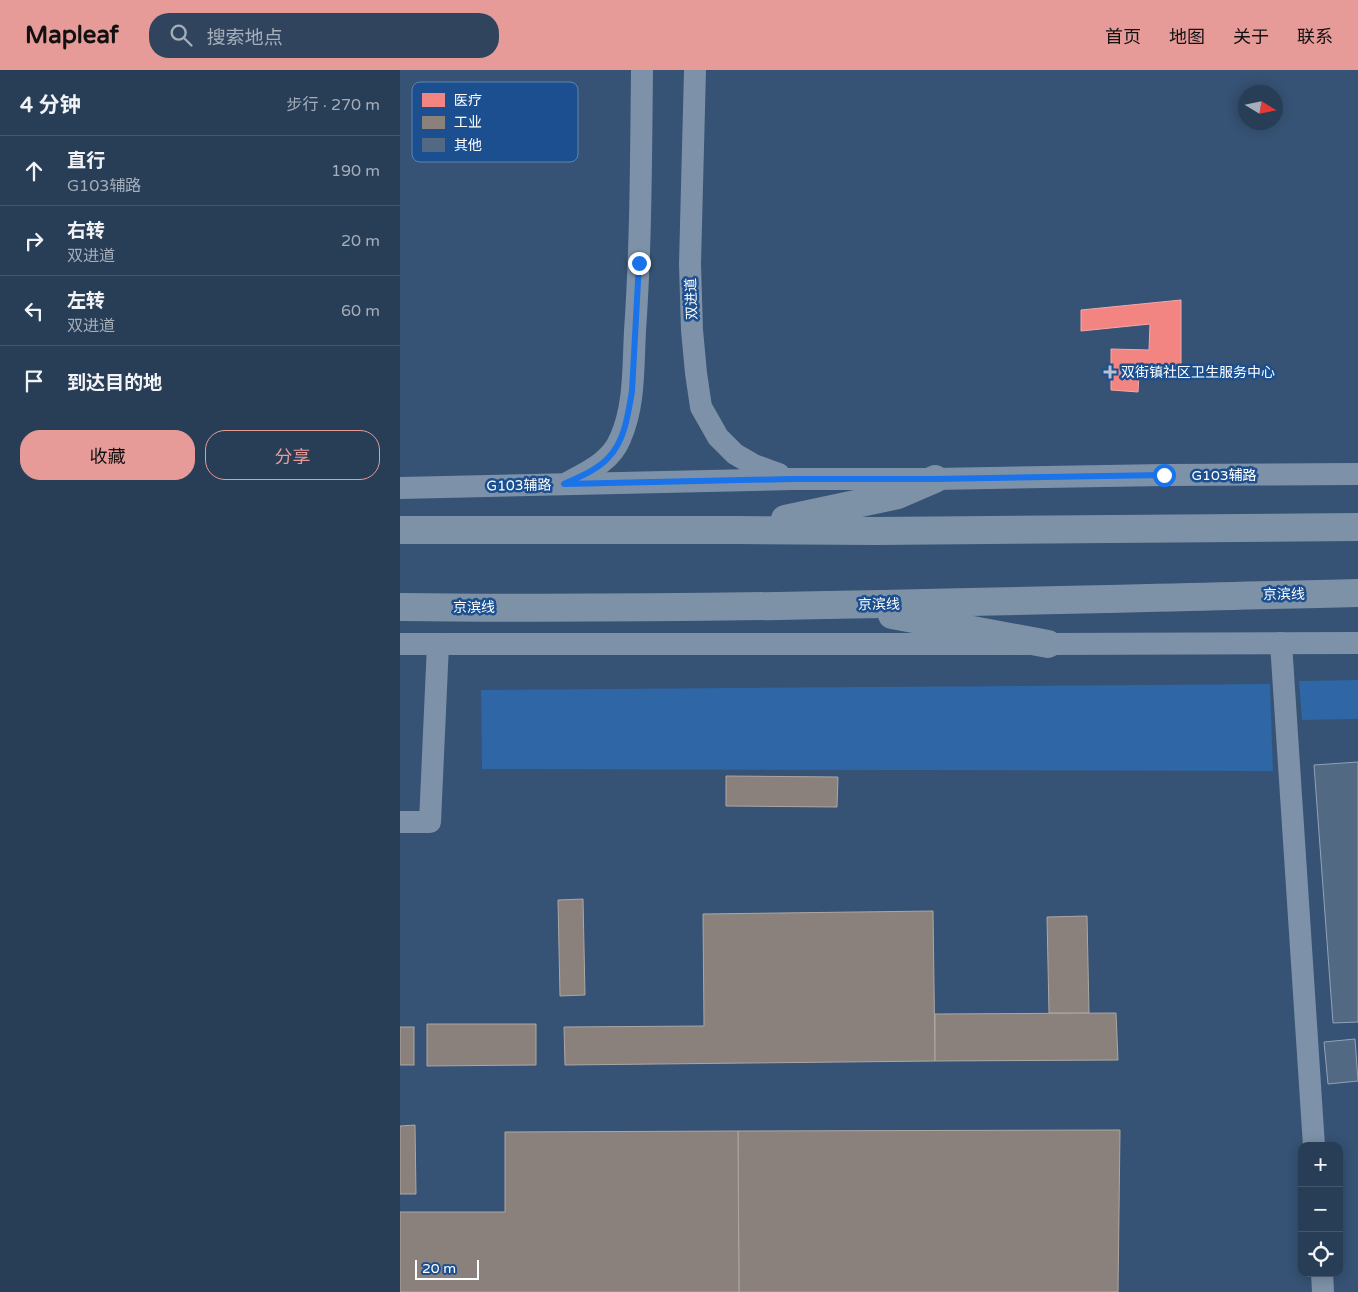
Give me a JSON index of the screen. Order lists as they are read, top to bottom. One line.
{"streets":{"highway":["京滨线"],"street":["双进道","G103辅路"]},"crossings":[["双进道","G103辅路"]],"places":{"health":["双街镇社区卫生服务中心"]},"legend":["医疗","工业","其他"],"scale_bar":"20 m","north":"right","page":{"header":"Mapleaf","search":"搜索地点","nav":["首页","地图","关于","联系"],"heading":["4 分钟","步行 · 270 m"],"list":[["直行","G103辅路","190 m"],["右转","双进道","20 m"],["左转","双进道","60 m"],"到达目的地"],"buttons":["收藏","分享"],"map_buttons":["+","−"],"scale":"20 m"}}
